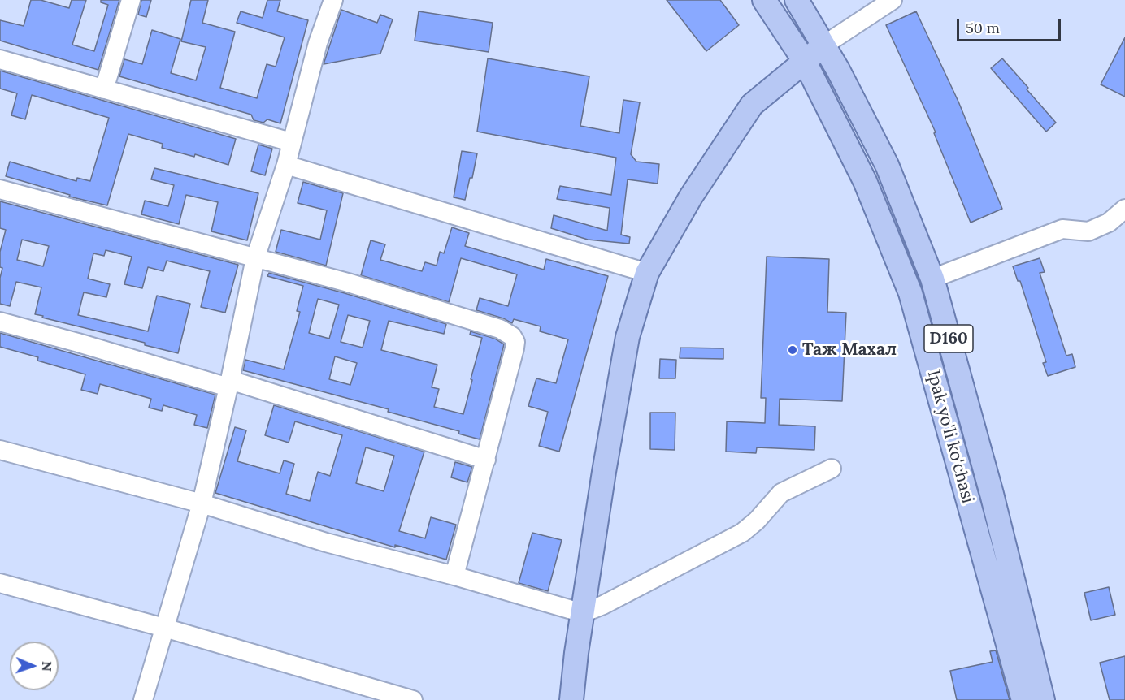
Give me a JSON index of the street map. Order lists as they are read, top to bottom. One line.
{"streets":{"main road":["D160","Ipak yo'li ko'chasi"]},"places":["Таж Махал"],"scale_bar":"50 m","north":"right"}
